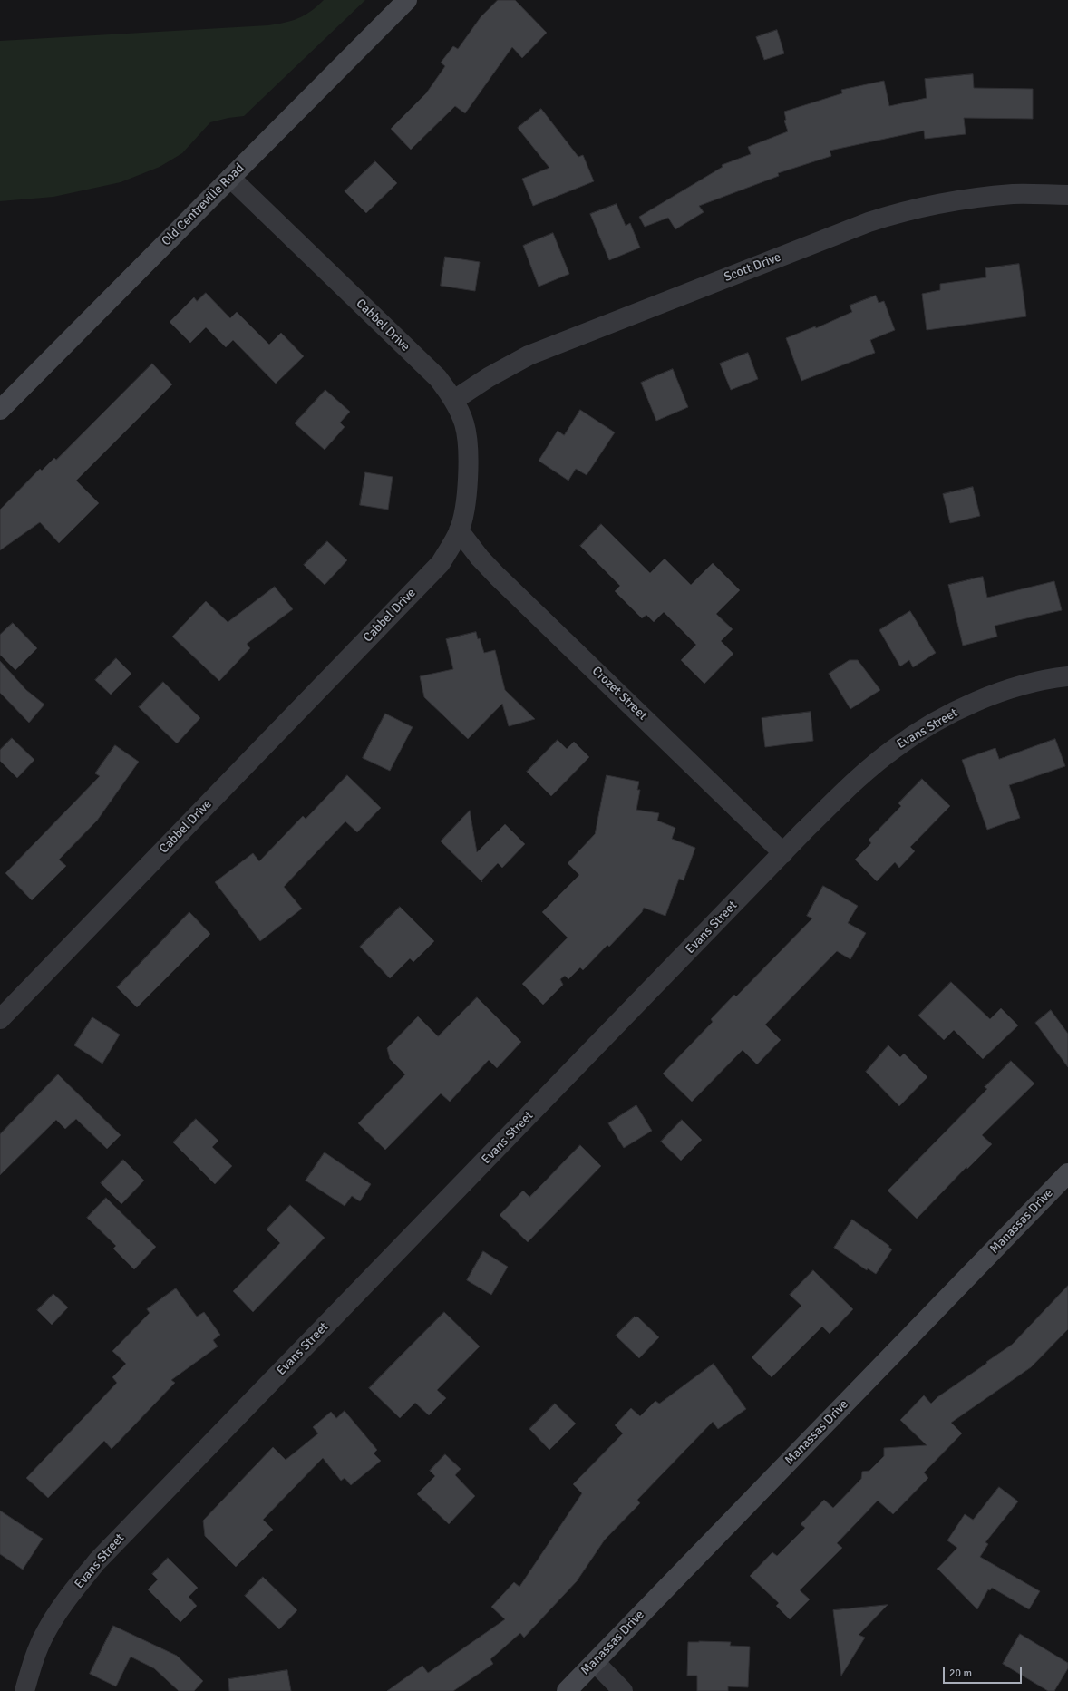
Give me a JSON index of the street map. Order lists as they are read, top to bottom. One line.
{"streets":{"main road":["Old Centreville Road","Manassas Drive"],"street":["Scott Drive","Cabbel Drive","Crozet Street","Evans Street"]},"crossings":[["Old Centreville Road","Cabbel Drive"],["Scott Drive","Cabbel Drive"],["Cabbel Drive","Crozet Street"],["Crozet Street","Evans Street"]],"scale_bar":"20 m"}
